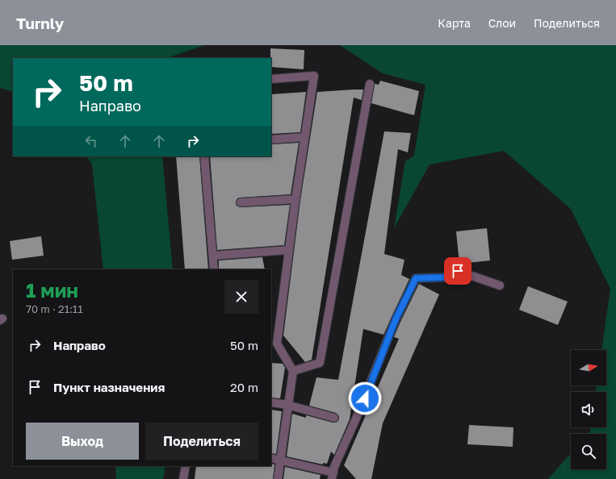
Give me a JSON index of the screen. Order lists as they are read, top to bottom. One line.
{"north":"right","page":{"header":"Turnly","nav":["Карта","Слои","Поделиться"],"turn":["50 m","Направо"],"heading":["1 мин","70 m · 21:11"],"list":[{"name":"Направо","value":"50 m"},{"name":"Пункт назначения","value":"20 m"}],"buttons":["Выход","Поделиться"]}}
